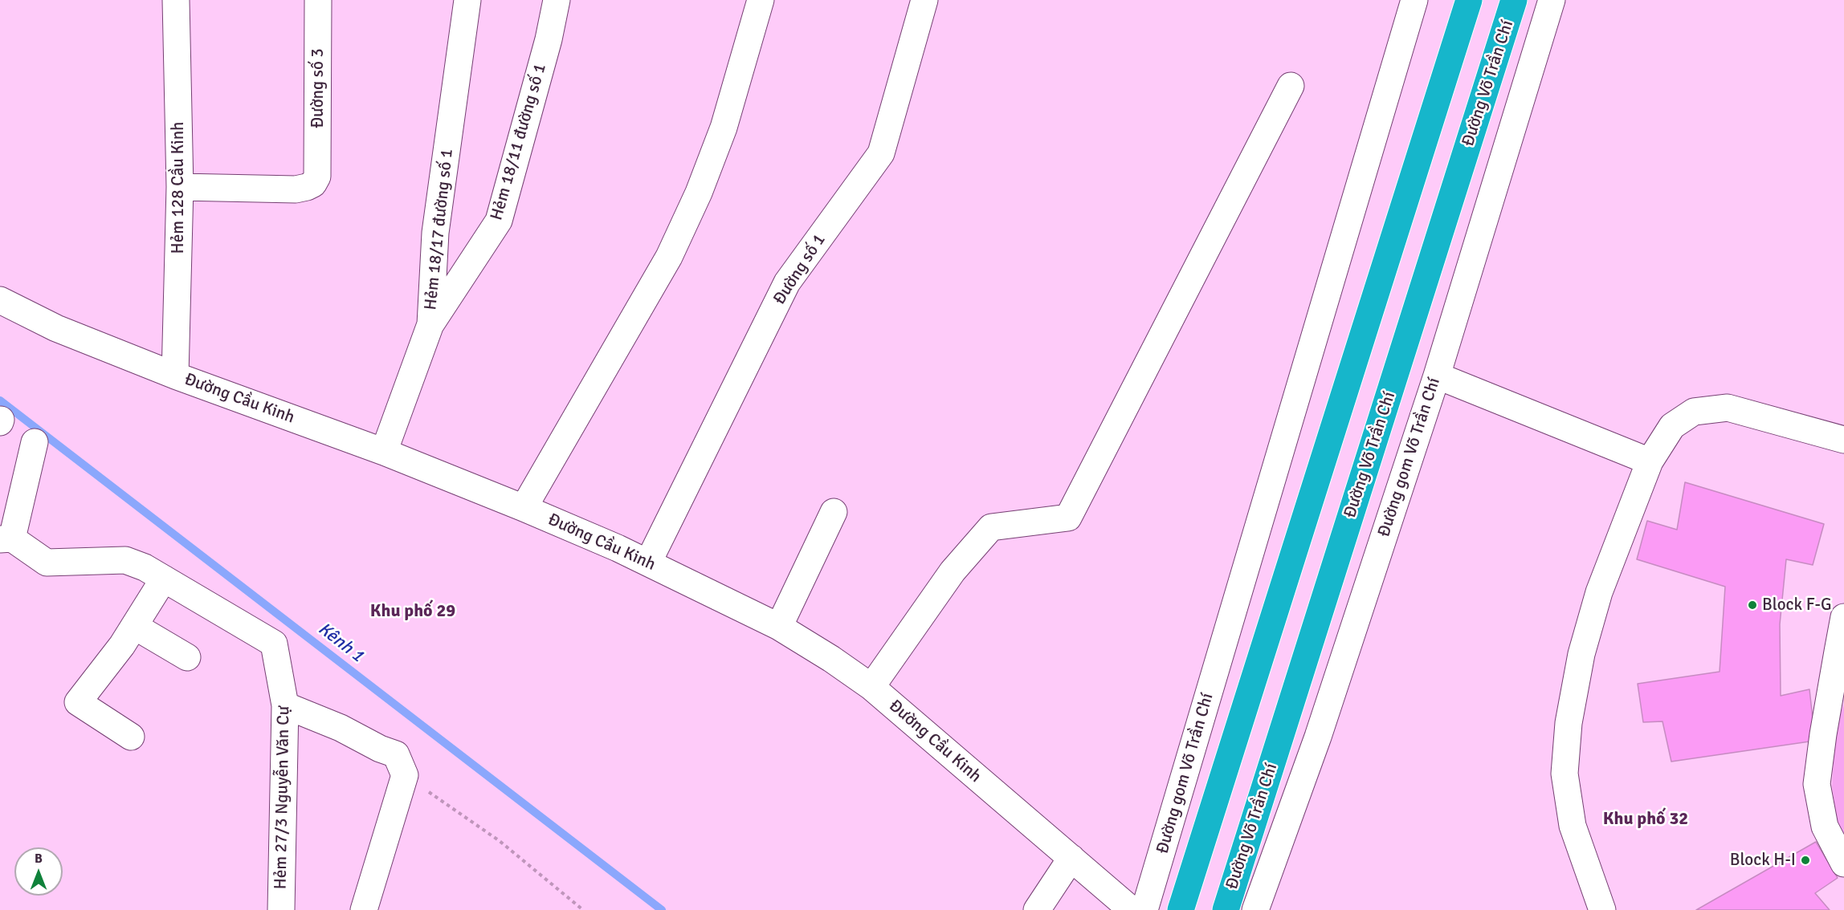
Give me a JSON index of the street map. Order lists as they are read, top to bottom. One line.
{"streets":{"highway":["Đường Võ Trần Chí"],"street":["Đường số 3","Hẻm 18/11 đường số 1","Hẻm 128 Cầu Kinh","Hẻm 18/17 đường số 1","Đường số 1","Đường Cầu Kinh","Đường gom Võ Trần Chí","Hẻm 27/3 Nguyễn Văn Cự"]},"crossings":[["Đường số 3","Hẻm 128 Cầu Kinh"],["Hẻm 18/11 đường số 1","Hẻm 18/17 đường số 1"],["Hẻm 128 Cầu Kinh","Đường Cầu Kinh"],["Hẻm 18/17 đường số 1","Đường Cầu Kinh"],["Đường số 1","Đường Cầu Kinh"]],"districts":["Khu phố 29","Khu phố 32"],"water":["Kênh 1"],"places":["Block F-G","Block H-I"],"north":"top"}
